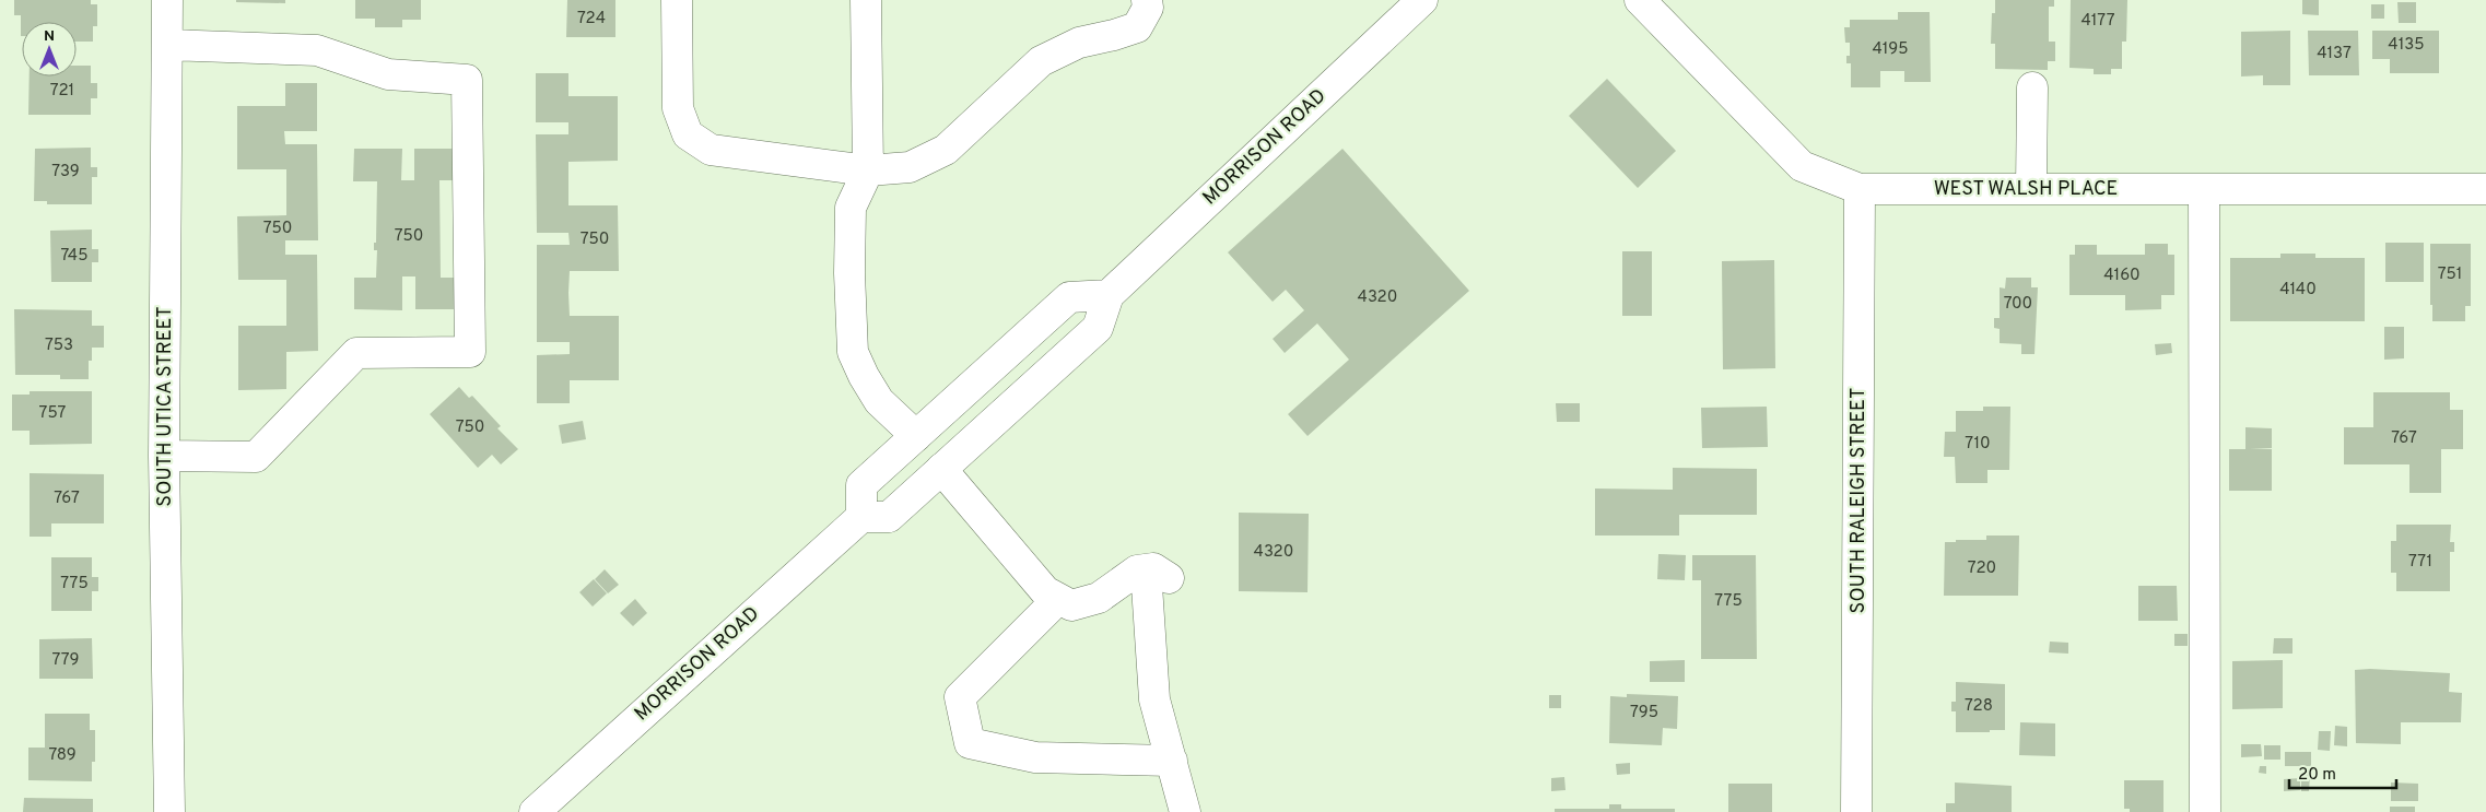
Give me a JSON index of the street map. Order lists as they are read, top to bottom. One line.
{"streets":{"street":["MORRISON ROAD","WEST WALSH PLACE","SOUTH UTICA STREET","SOUTH RALEIGH STREET"]},"crossings":[["WEST WALSH PLACE","SOUTH RALEIGH STREET"]],"house_numbers":["724","4177","4135","4195","4137","721","739","750","750","750","745","751","4160","4140","4320","700","753","757","750","767","710","767","4320","771","720","775","775","779","728","795","789"],"scale_bar":"20 m","north":"top"}
